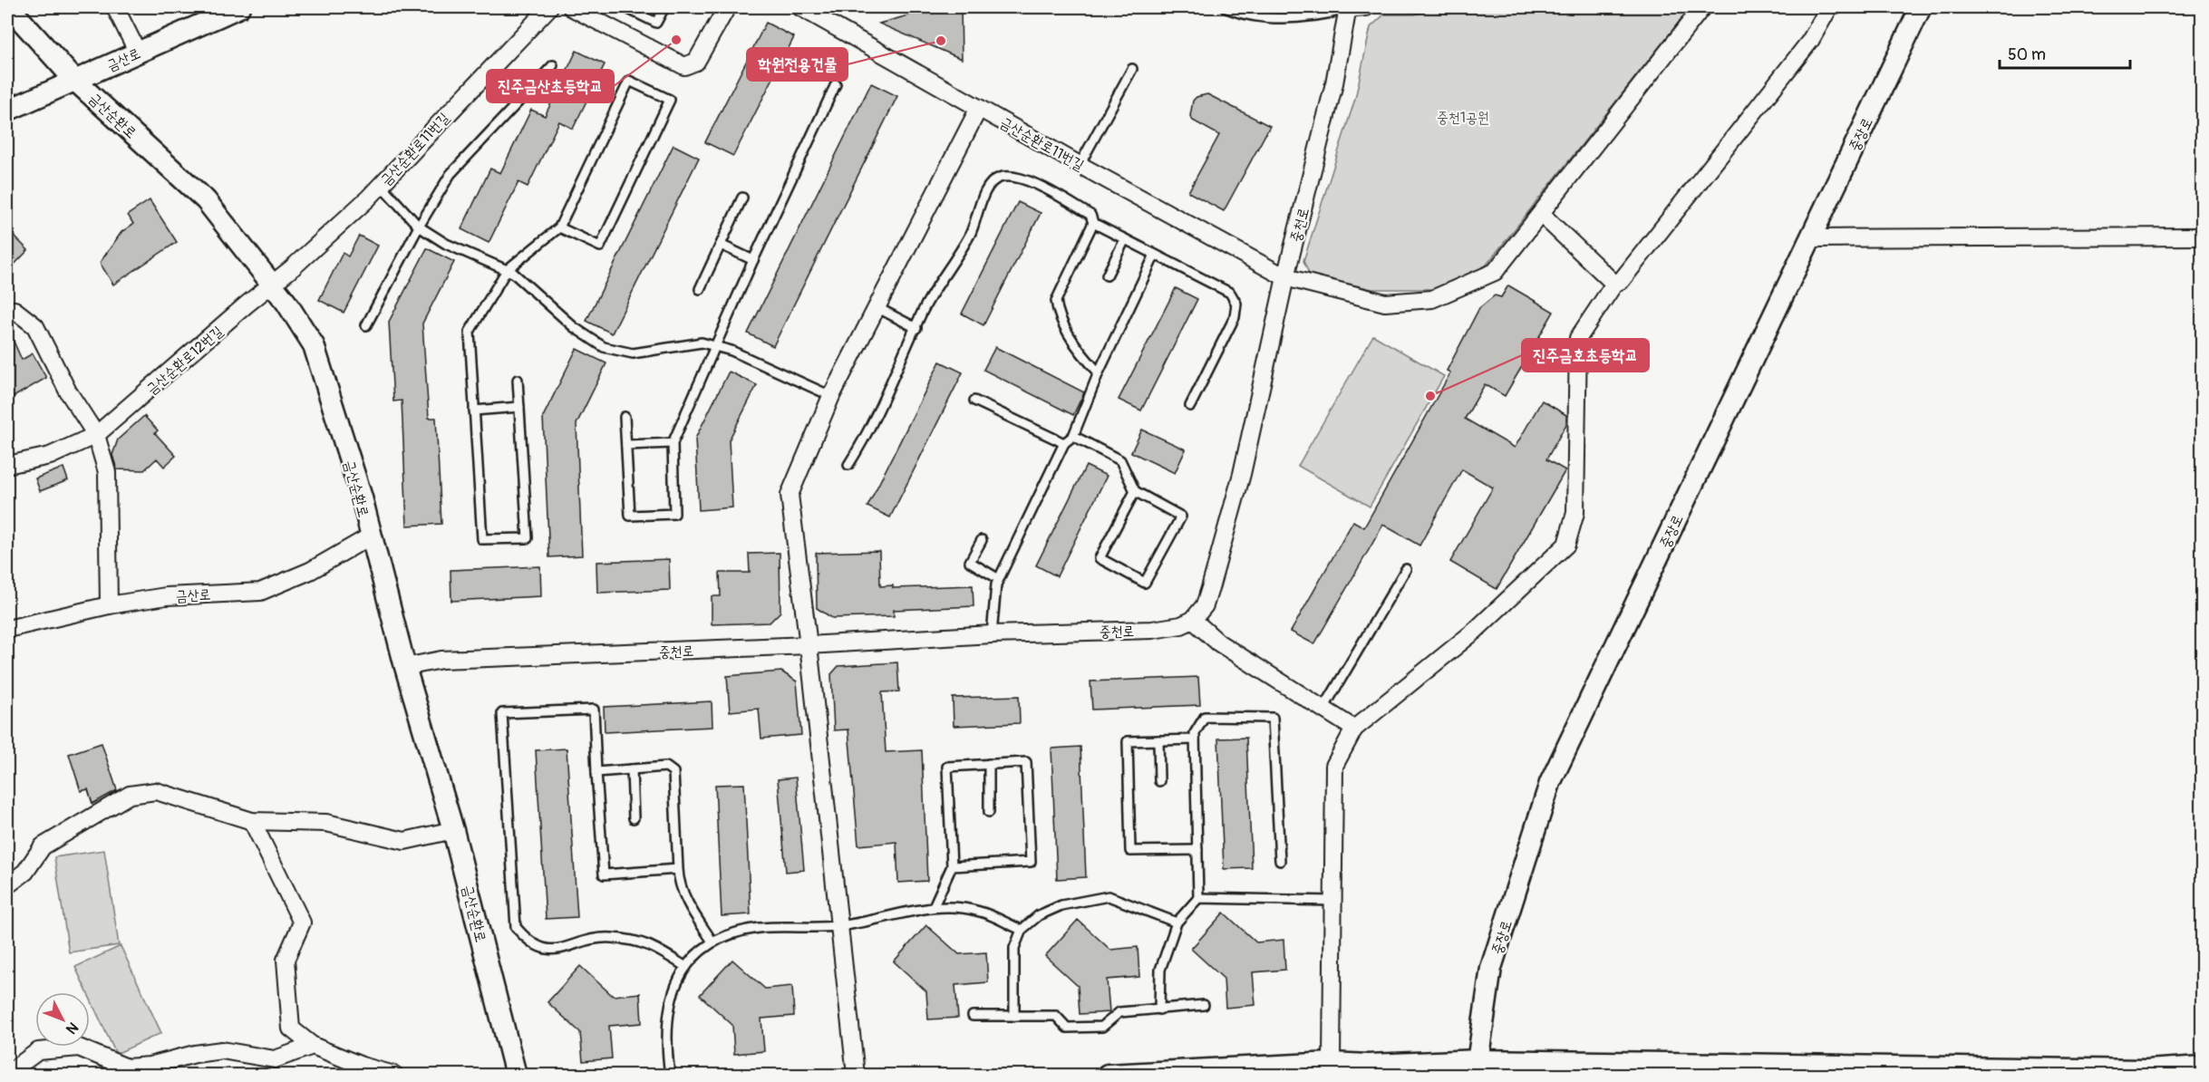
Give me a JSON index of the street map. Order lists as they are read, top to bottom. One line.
{"streets":{"street":["금산로","금산순환로","중장로","금산순환로11번길","중천로","금산순환로12번길"]},"crossings":[["금산로","금산순환로"],["금산순환로","금산순환로11번길"],["금산순환로","중천로"],["금산순환로","금산순환로12번길"],["금산순환로11번길","중천로"],["금산순환로11번길","금산순환로12번길"]],"parks":["중천1공원"],"places":["진주금산초등학교","학원전용건물","진주금호초등학교"],"scale_bar":"50 m","north":"bottom right"}
